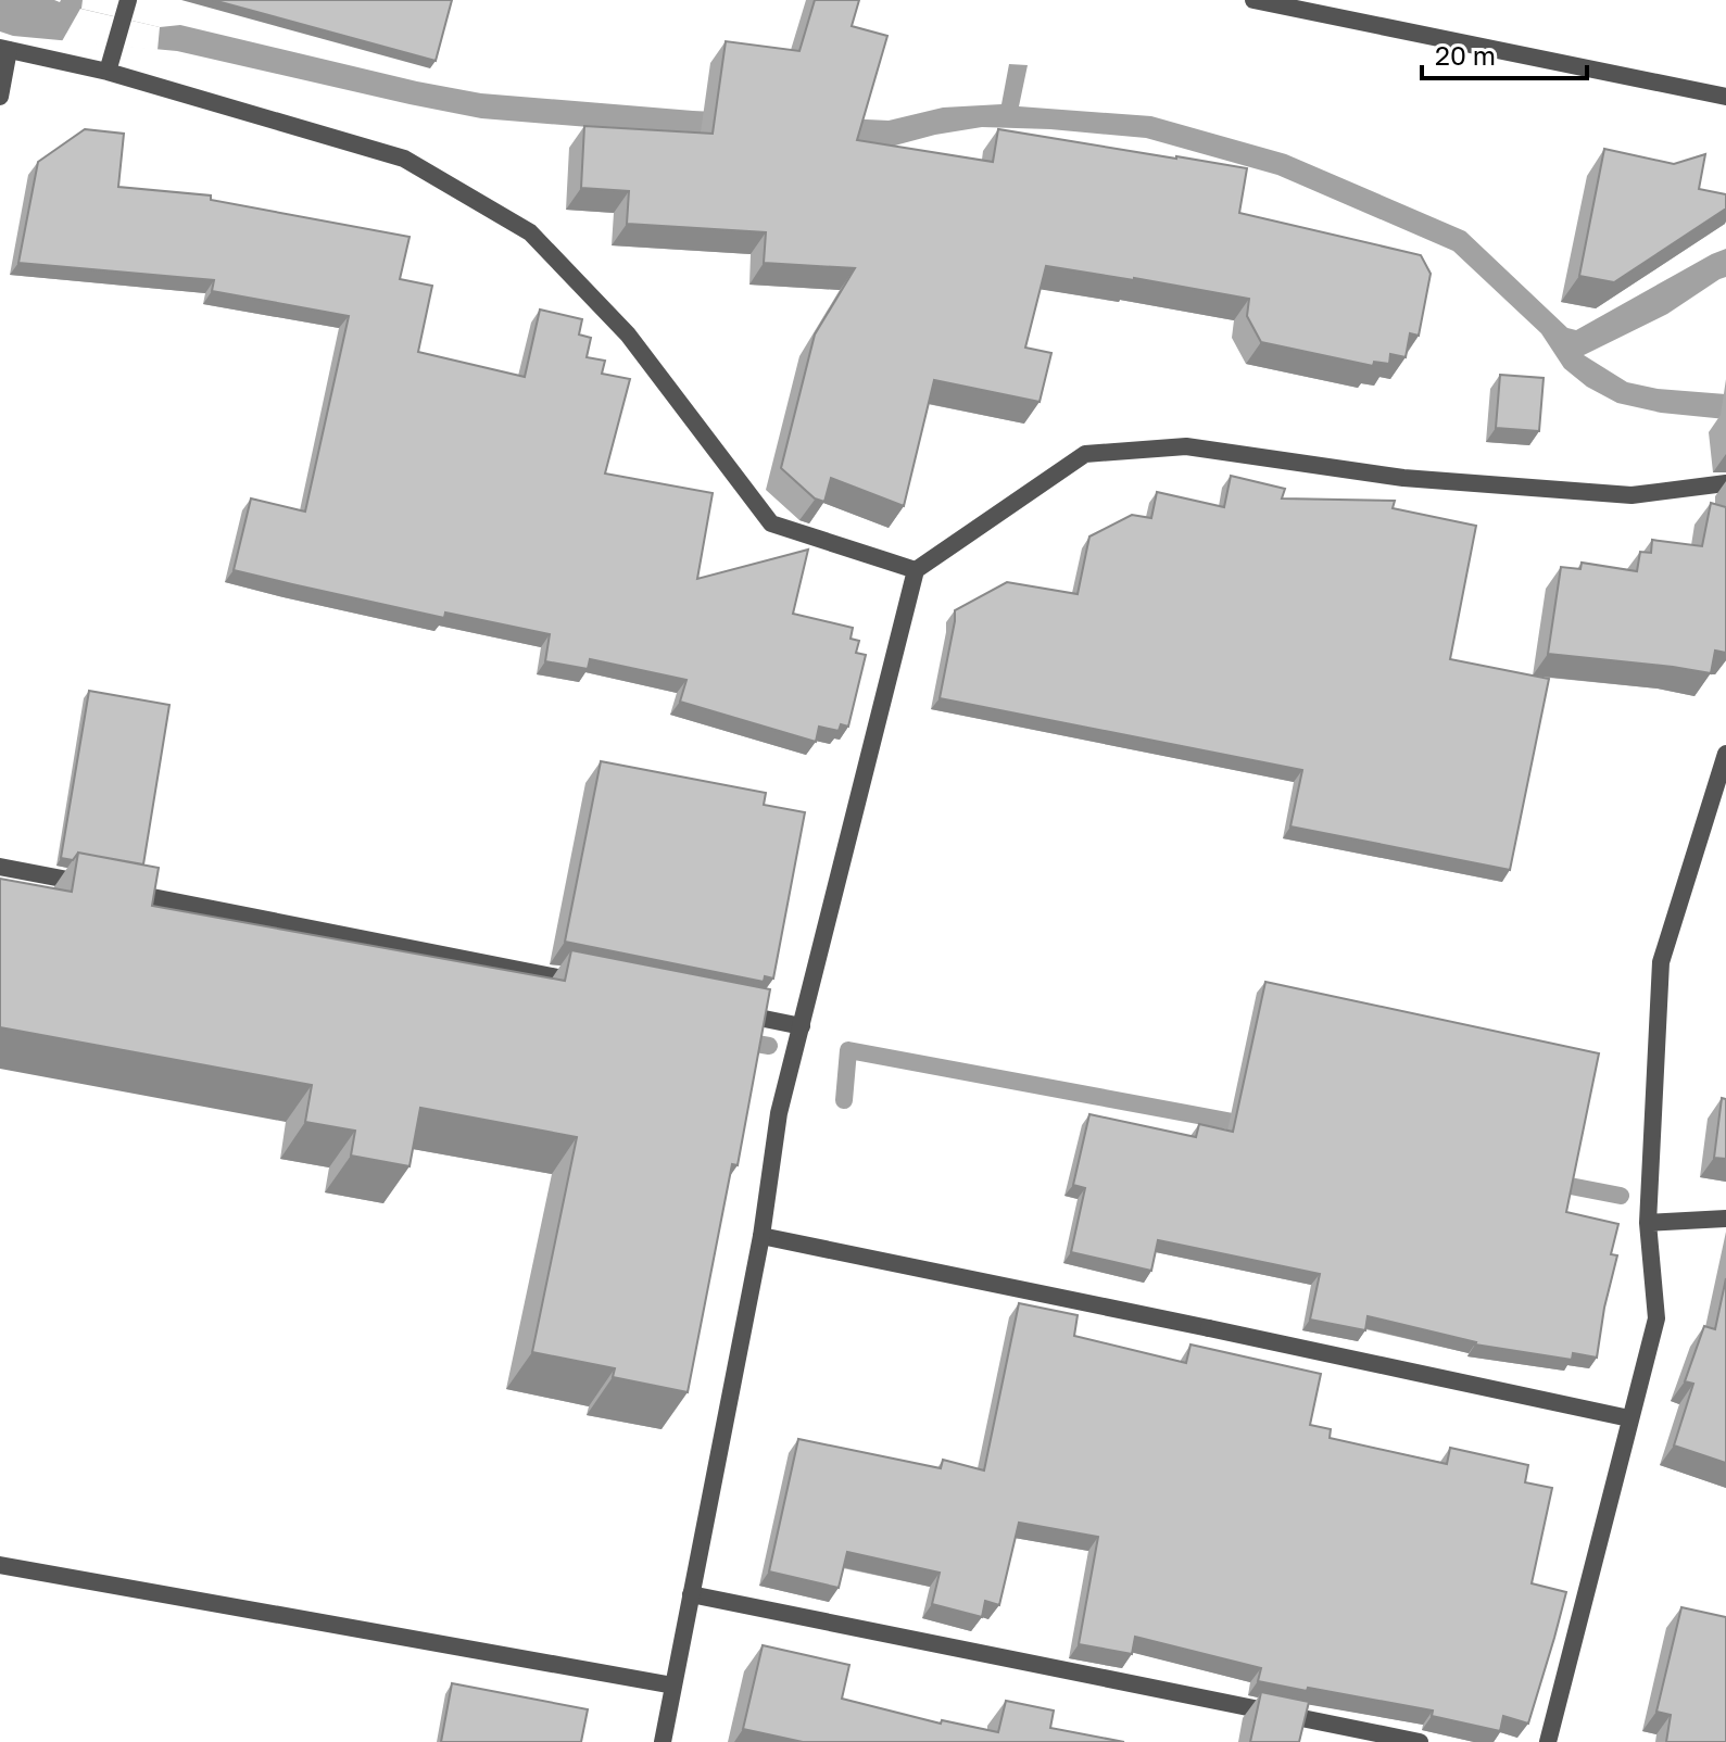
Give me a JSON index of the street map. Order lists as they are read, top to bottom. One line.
{"scale_bar":"20 m"}
